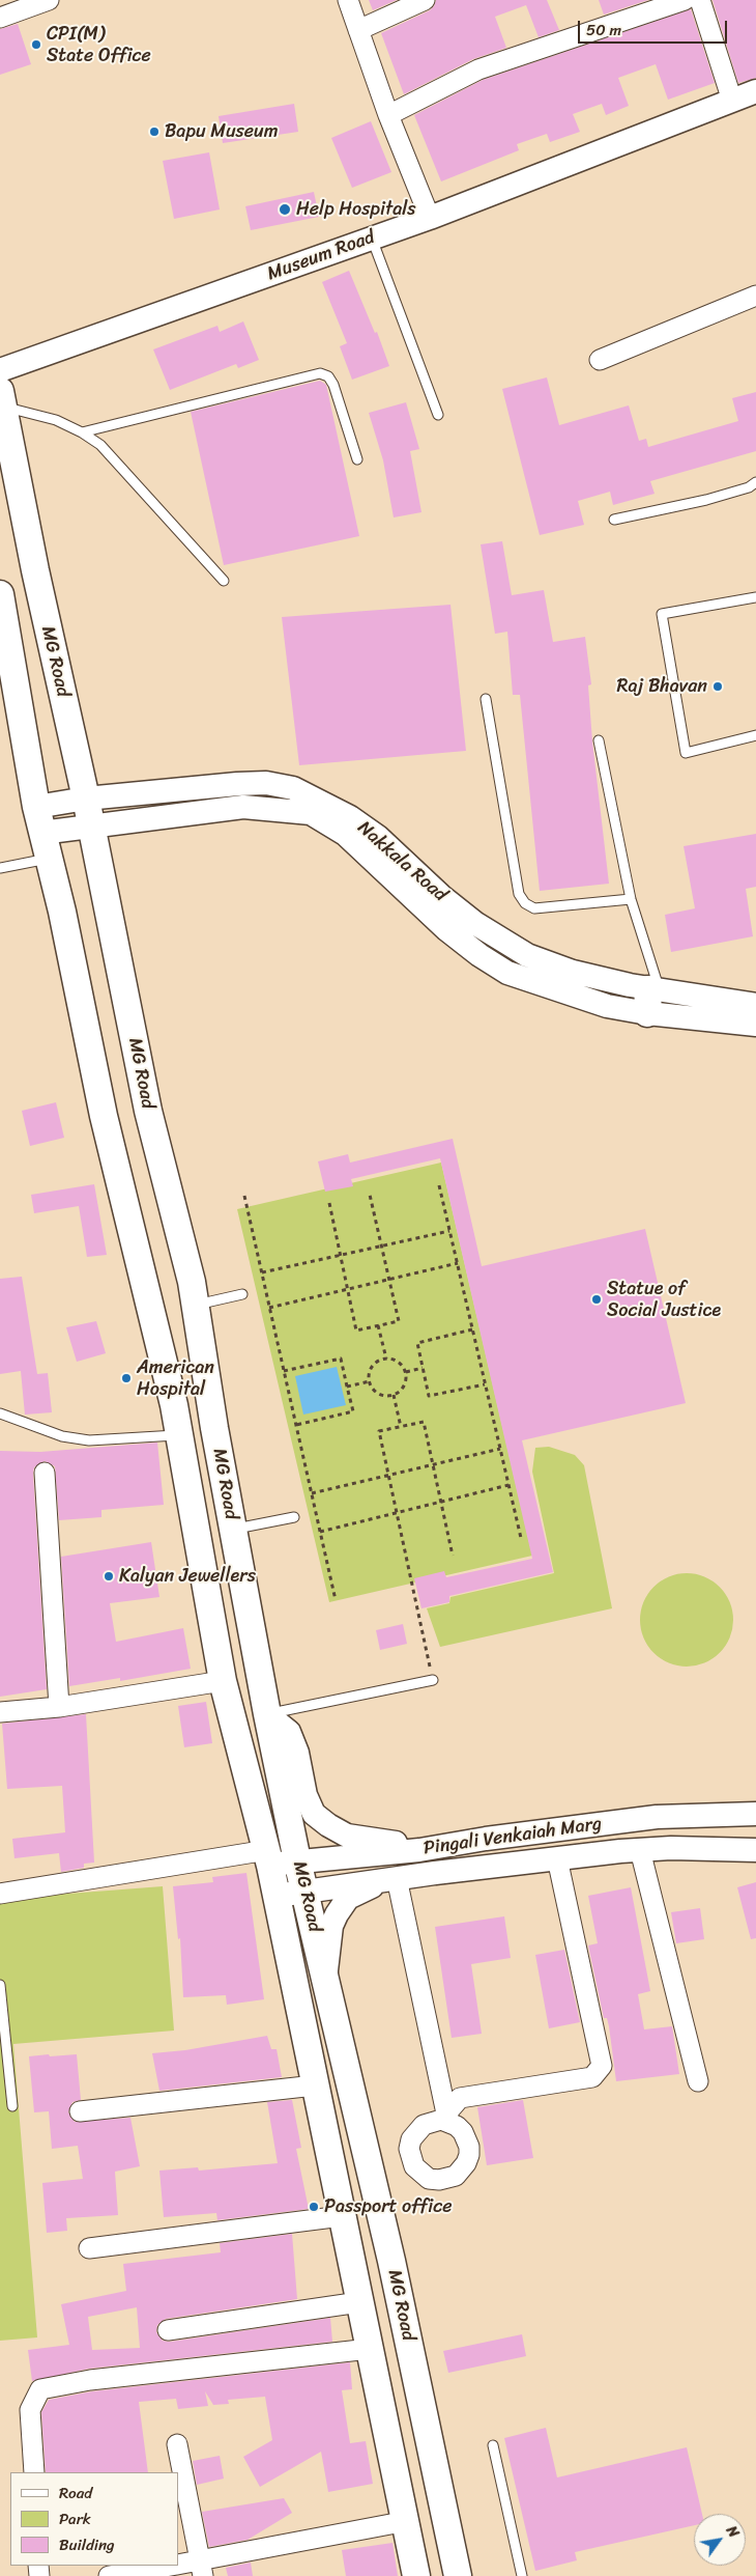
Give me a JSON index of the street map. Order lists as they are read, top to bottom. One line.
{"streets":{"main road":["MG Road"],"street":["Museum Road","Nakkala Road","Pingali Venkaiah Marg"]},"crossings":[["MG Road","Nakkala Road"],["MG Road","Pingali Venkaiah Marg"]],"places":["CPI(M) State Office","Bapu Museum","Help Hospitals","Raj Bhavan","Statue of Social Justice","American Hospital","Kalyan Jewellers","Passport office"],"legend":["Road","Park","Building"],"scale_bar":"50 m","north":"top right"}
